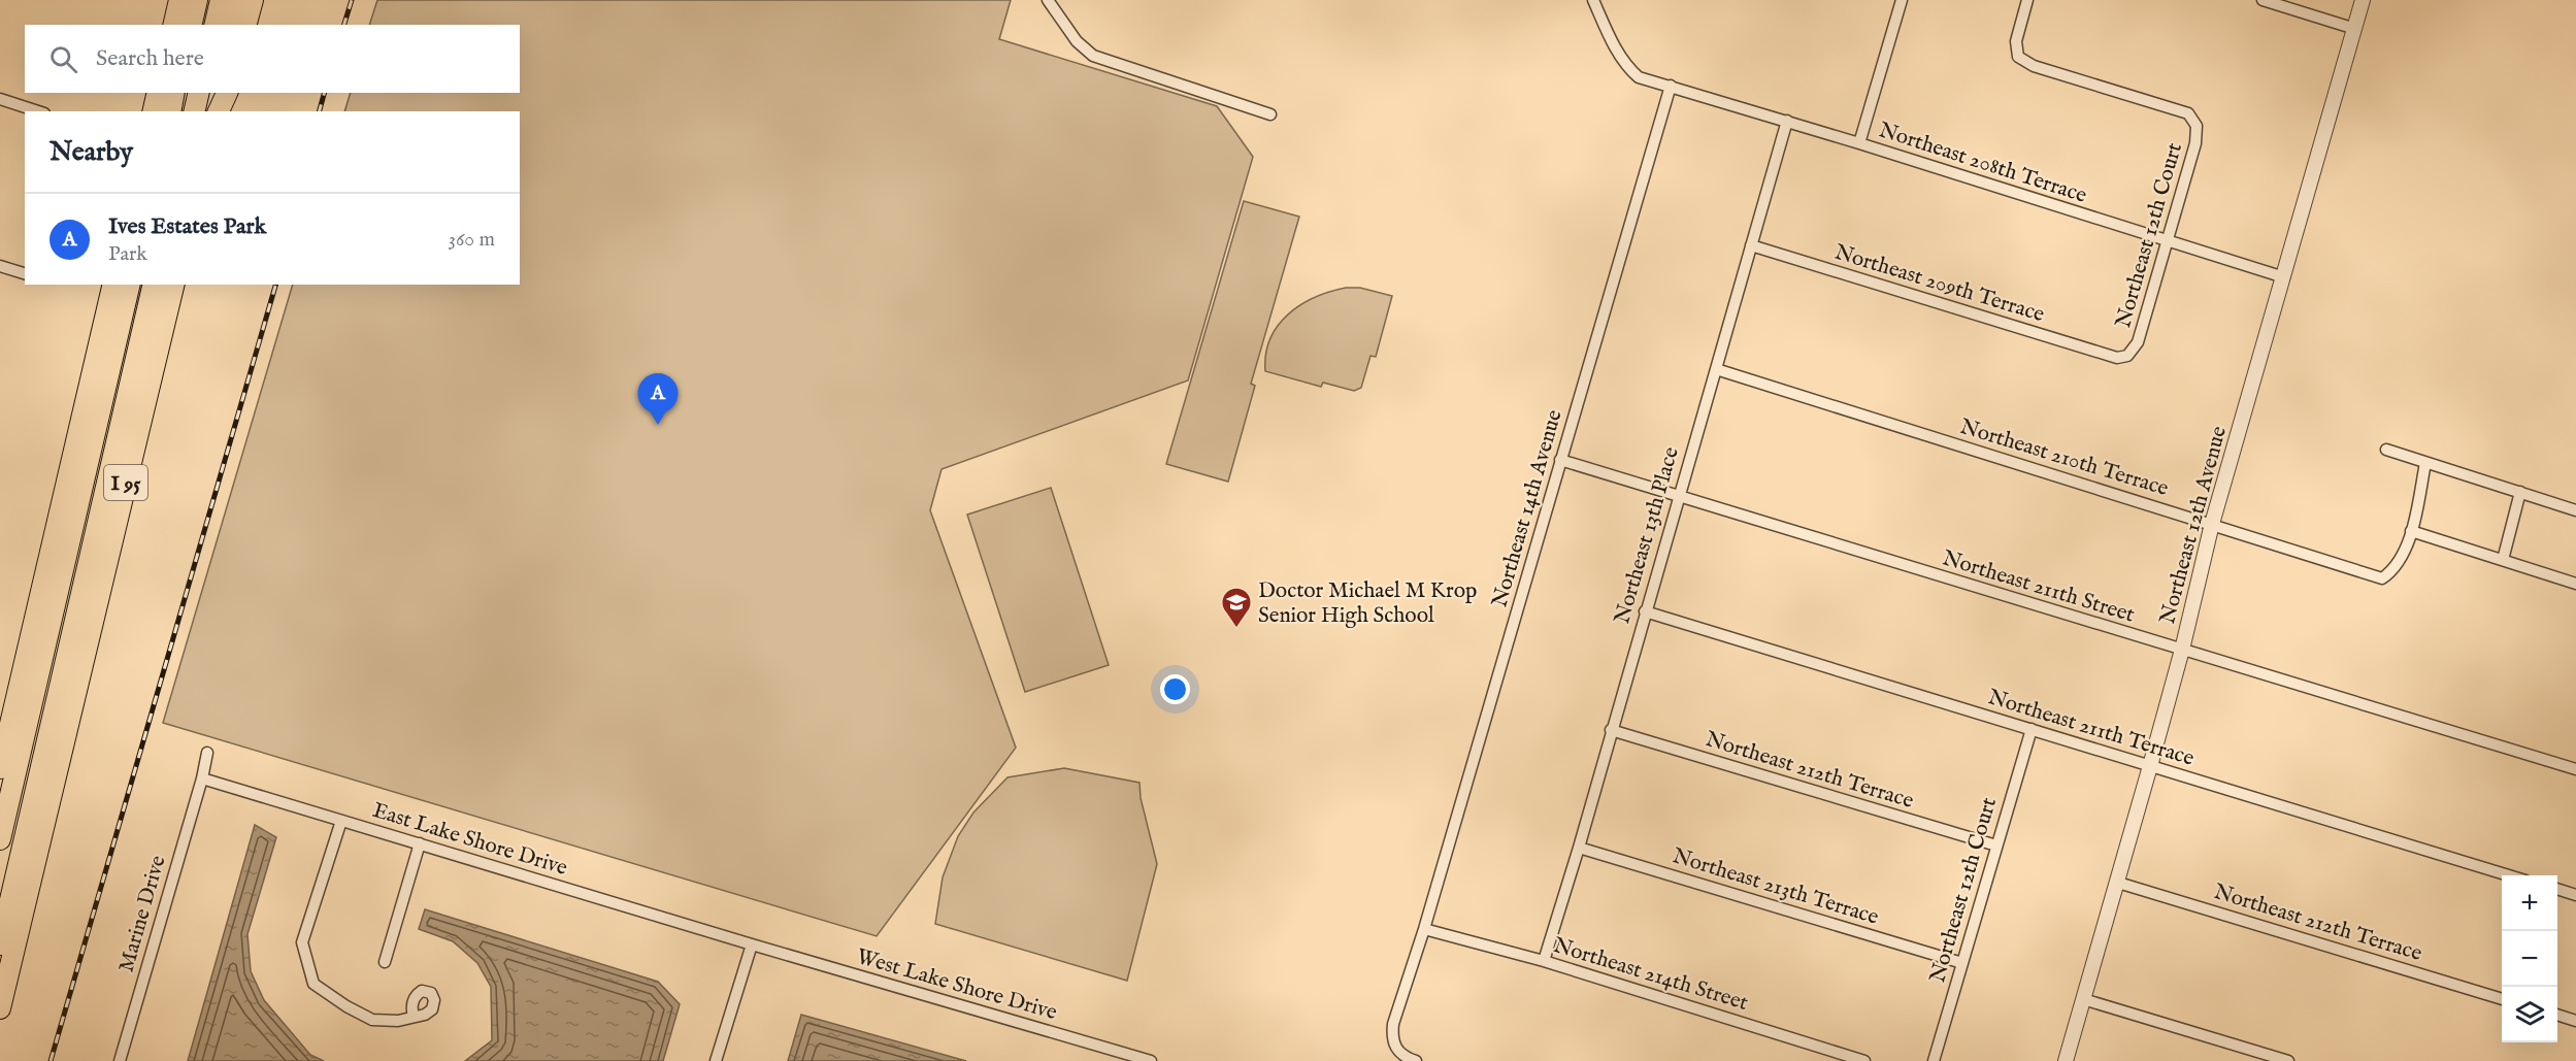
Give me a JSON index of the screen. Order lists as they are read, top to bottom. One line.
{"streets":{"highway":["I 95"],"street":["Northeast 208th Terrace","Northeast 12th Court","Northeast 209th Terrace","Northeast 210th Terrace","Northeast 14th Avenue","Northeast 12th Avenue","Northeast 13th Place","Northeast 211th Street","Northeast 211th Terrace","Northeast 212th Terrace","East Lake Shore Drive","Northeast 213th Terrace","Marine Drive","Northeast 214th Street","West Lake Shore Drive"]},"crossings":[["Northeast 208th Terrace","Northeast 12th Court"],["Northeast 208th Terrace","Northeast 14th Avenue"],["Northeast 208th Terrace","Northeast 12th Avenue"],["Northeast 208th Terrace","Northeast 13th Place"],["Northeast 12th Court","Northeast 209th Terrace"],["Northeast 12th Court","Northeast 211th Terrace"],["Northeast 12th Court","Northeast 212th Terrace"],["Northeast 12th Court","Northeast 213th Terrace"],["Northeast 209th Terrace","Northeast 13th Place"],["Northeast 210th Terrace","Northeast 12th Avenue"],["Northeast 210th Terrace","Northeast 13th Place"],["Northeast 14th Avenue","Northeast 211th Street"],["Northeast 14th Avenue","Northeast 214th Street"],["Northeast 12th Avenue","Northeast 211th Street"],["Northeast 12th Avenue","Northeast 211th Terrace"],["Northeast 12th Avenue","Northeast 212th Terrace"],["Northeast 13th Place","Northeast 211th Street"],["Northeast 13th Place","Northeast 211th Terrace"],["Northeast 13th Place","Northeast 212th Terrace"],["Northeast 13th Place","Northeast 213th Terrace"],["Northeast 13th Place","Northeast 214th Street"],["East Lake Shore Drive","Marine Drive"],["East Lake Shore Drive","West Lake Shore Drive"]],"places":{"school or university":["Doctor Michael M Krop Senior High School"]},"page":{"search":"Search here","heading":"Nearby","list":[{"mark":"A","name":"Ives Estates Park","note":"Park","value":"360 m"}],"pins":"A","map_buttons":["+","−"]}}
